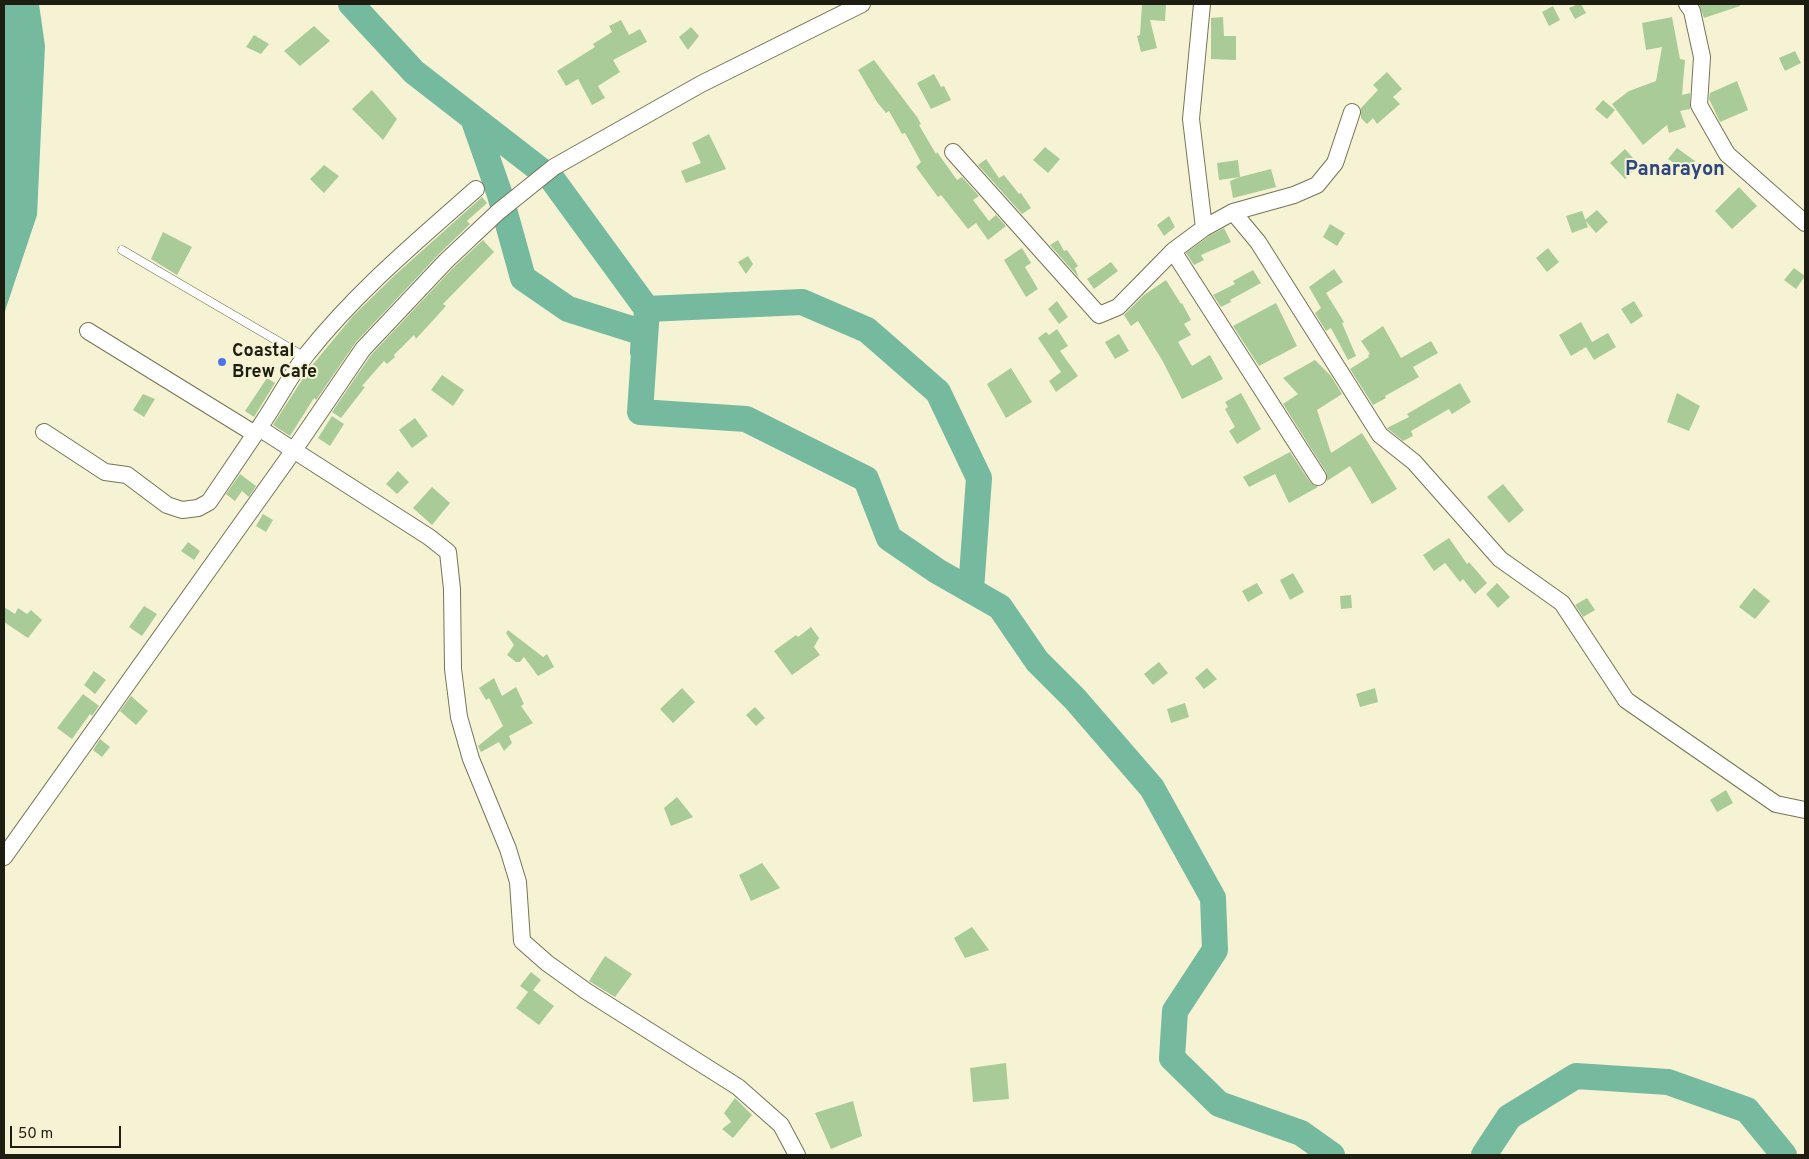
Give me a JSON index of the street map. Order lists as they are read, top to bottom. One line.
{"districts":["Panarayon"],"places":["Coastal Brew Cafe"],"scale_bar":"50 m"}
